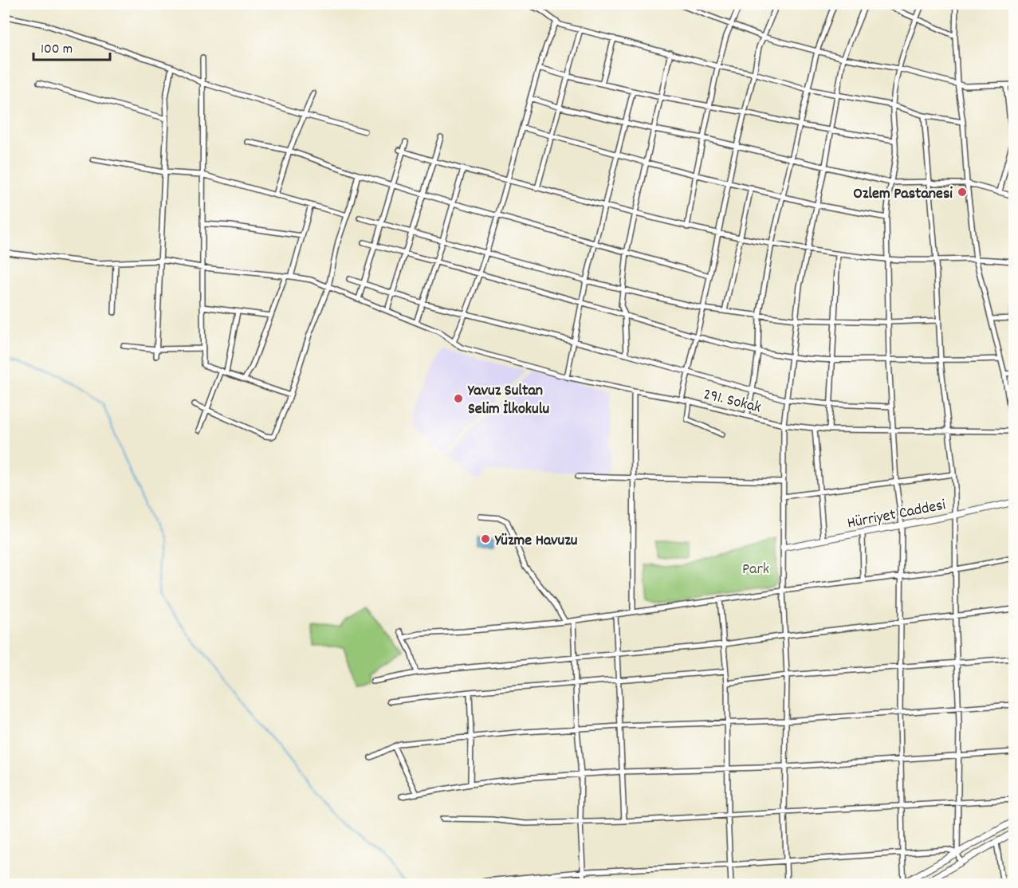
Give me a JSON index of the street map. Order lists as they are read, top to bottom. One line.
{"streets":{"street":["291. Sokak","Hürriyet Caddesi"]},"parks":["Park"],"places":["Ozlem Pastanesi","Yavuz Sultan Selim İlkokulu","Yüzme Havuzu"],"scale_bar":"100 m"}
